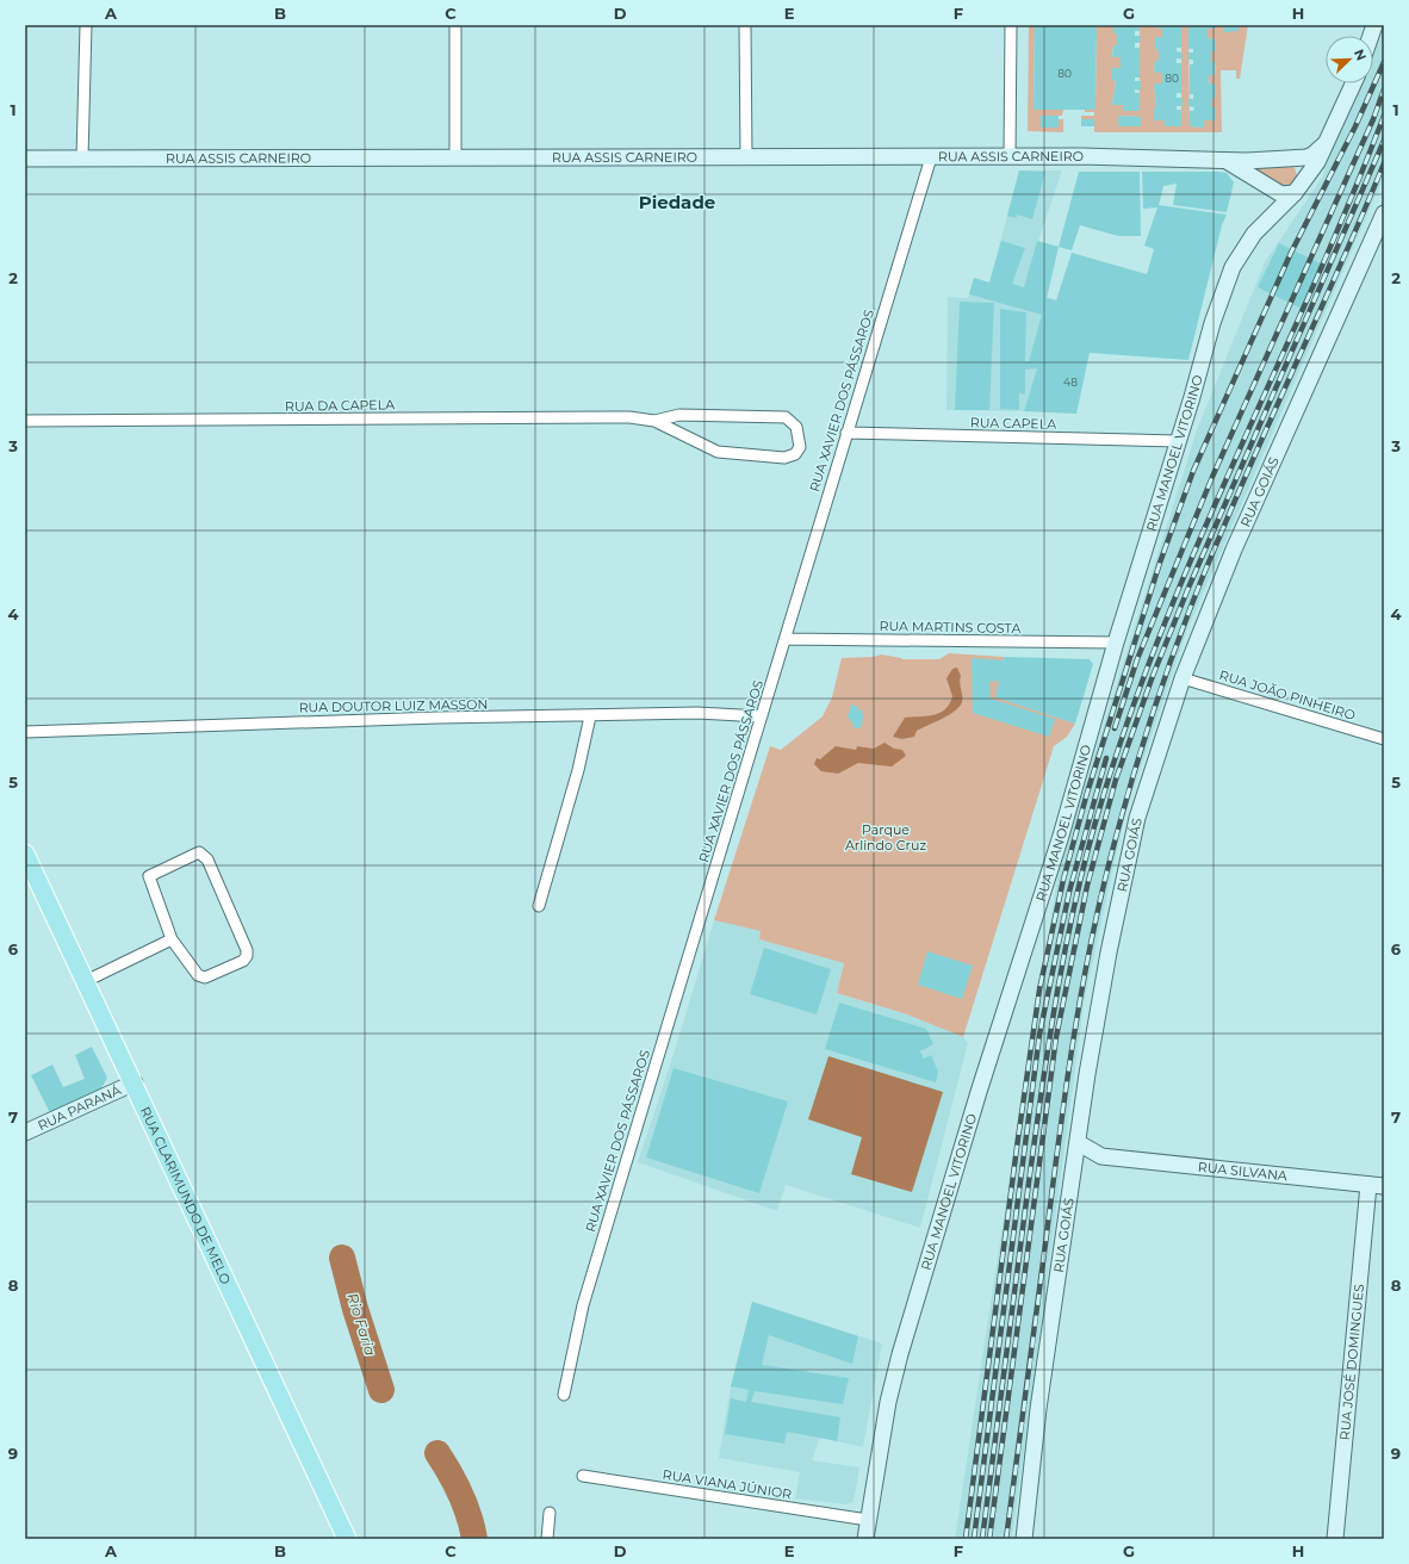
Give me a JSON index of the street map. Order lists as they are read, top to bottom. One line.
{"streets":{"main road":["RUA ASSIS CARNEIRO","RUA MANOEL VITORINO","RUA GOIÁS","RUA PARANÁ","RUA SILVANA","RUA CLARIMUNDO DE MELO","RUA JOSÉ DOMINGUES"],"street":["RUA XAVIER DOS PÁSSAROS","RUA DA CAPELA","RUA CAPELA","RUA MARTINS COSTA","RUA JOÃO PINHEIRO","RUA DOUTOR LUIZ MASSON","RUA VIANA JÚNIOR"]},"crossings":[["RUA ASSIS CARNEIRO","RUA XAVIER DOS PÁSSAROS"],["RUA ASSIS CARNEIRO","RUA MANOEL VITORINO"],["RUA XAVIER DOS PÁSSAROS","RUA CAPELA"],["RUA XAVIER DOS PÁSSAROS","RUA MARTINS COSTA"],["RUA XAVIER DOS PÁSSAROS","RUA DOUTOR LUIZ MASSON"],["RUA CAPELA","RUA MANOEL VITORINO"],["RUA MANOEL VITORINO","RUA MARTINS COSTA"],["RUA MANOEL VITORINO","RUA VIANA JÚNIOR"],["RUA GOIÁS","RUA JOÃO PINHEIRO"],["RUA GOIÁS","RUA SILVANA"],["RUA PARANÁ","RUA CLARIMUNDO DE MELO"],["RUA SILVANA","RUA JOSÉ DOMINGUES"]],"districts":["Piedade"],"water":["Rio Faria"],"parks":["Parque Arlindo Cruz"],"house_numbers":["80","80","48"],"north":"top right","grid":{"columns":["A","B","C","D","E","F","G","H"],"rows":["1","2","3","4","5","6","7","8","9"]}}
